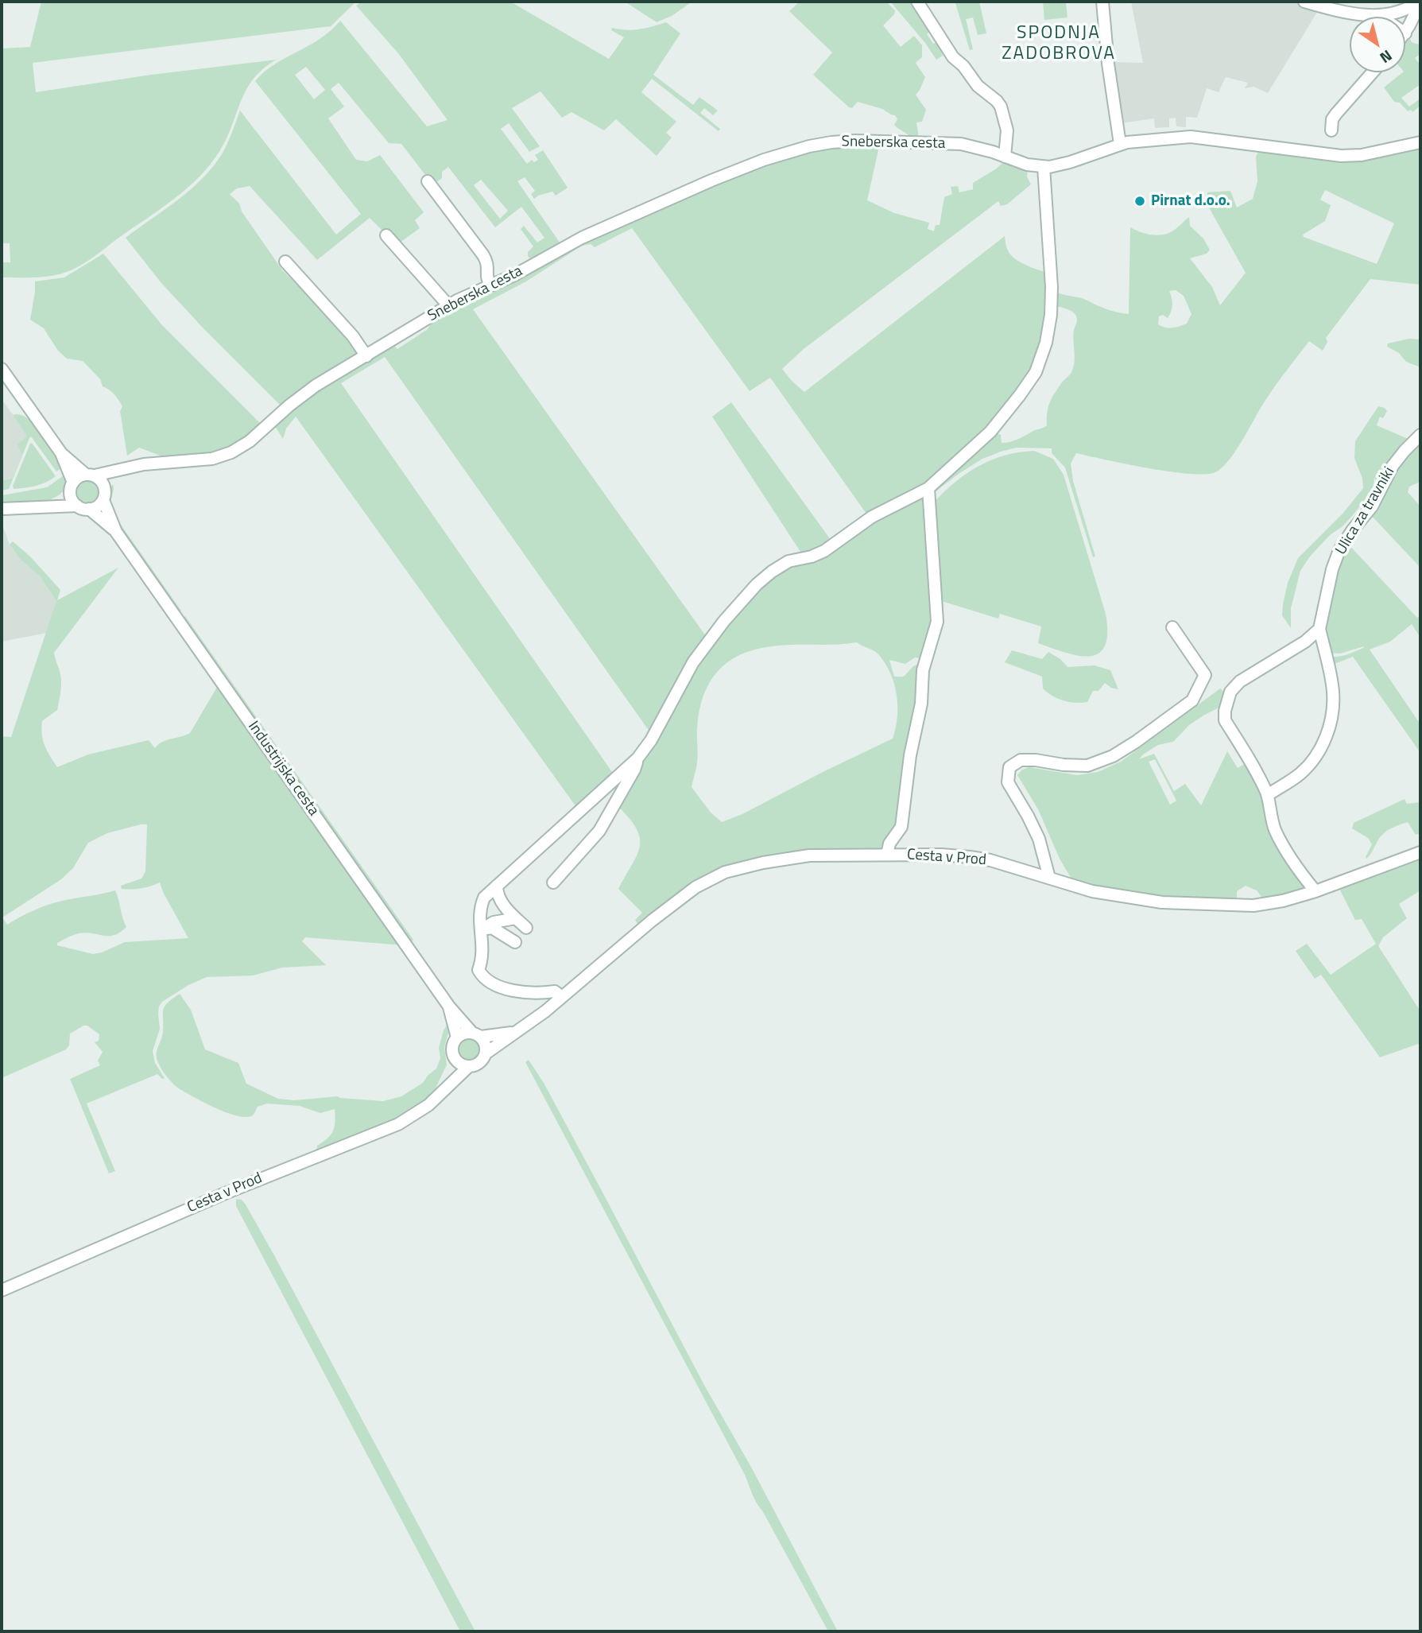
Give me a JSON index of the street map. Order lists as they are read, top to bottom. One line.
{"streets":{"street":["Sneberska cesta","Ulica za travniki","Industrijska cesta","Cesta v Prod"]},"crossings":[["Sneberska cesta","Industrijska cesta"],["Industrijska cesta","Cesta v Prod"]],"districts":["SPODNJA ZADOBROVA"],"places":["Pirnat d.o.o."],"north":"bottom right"}
